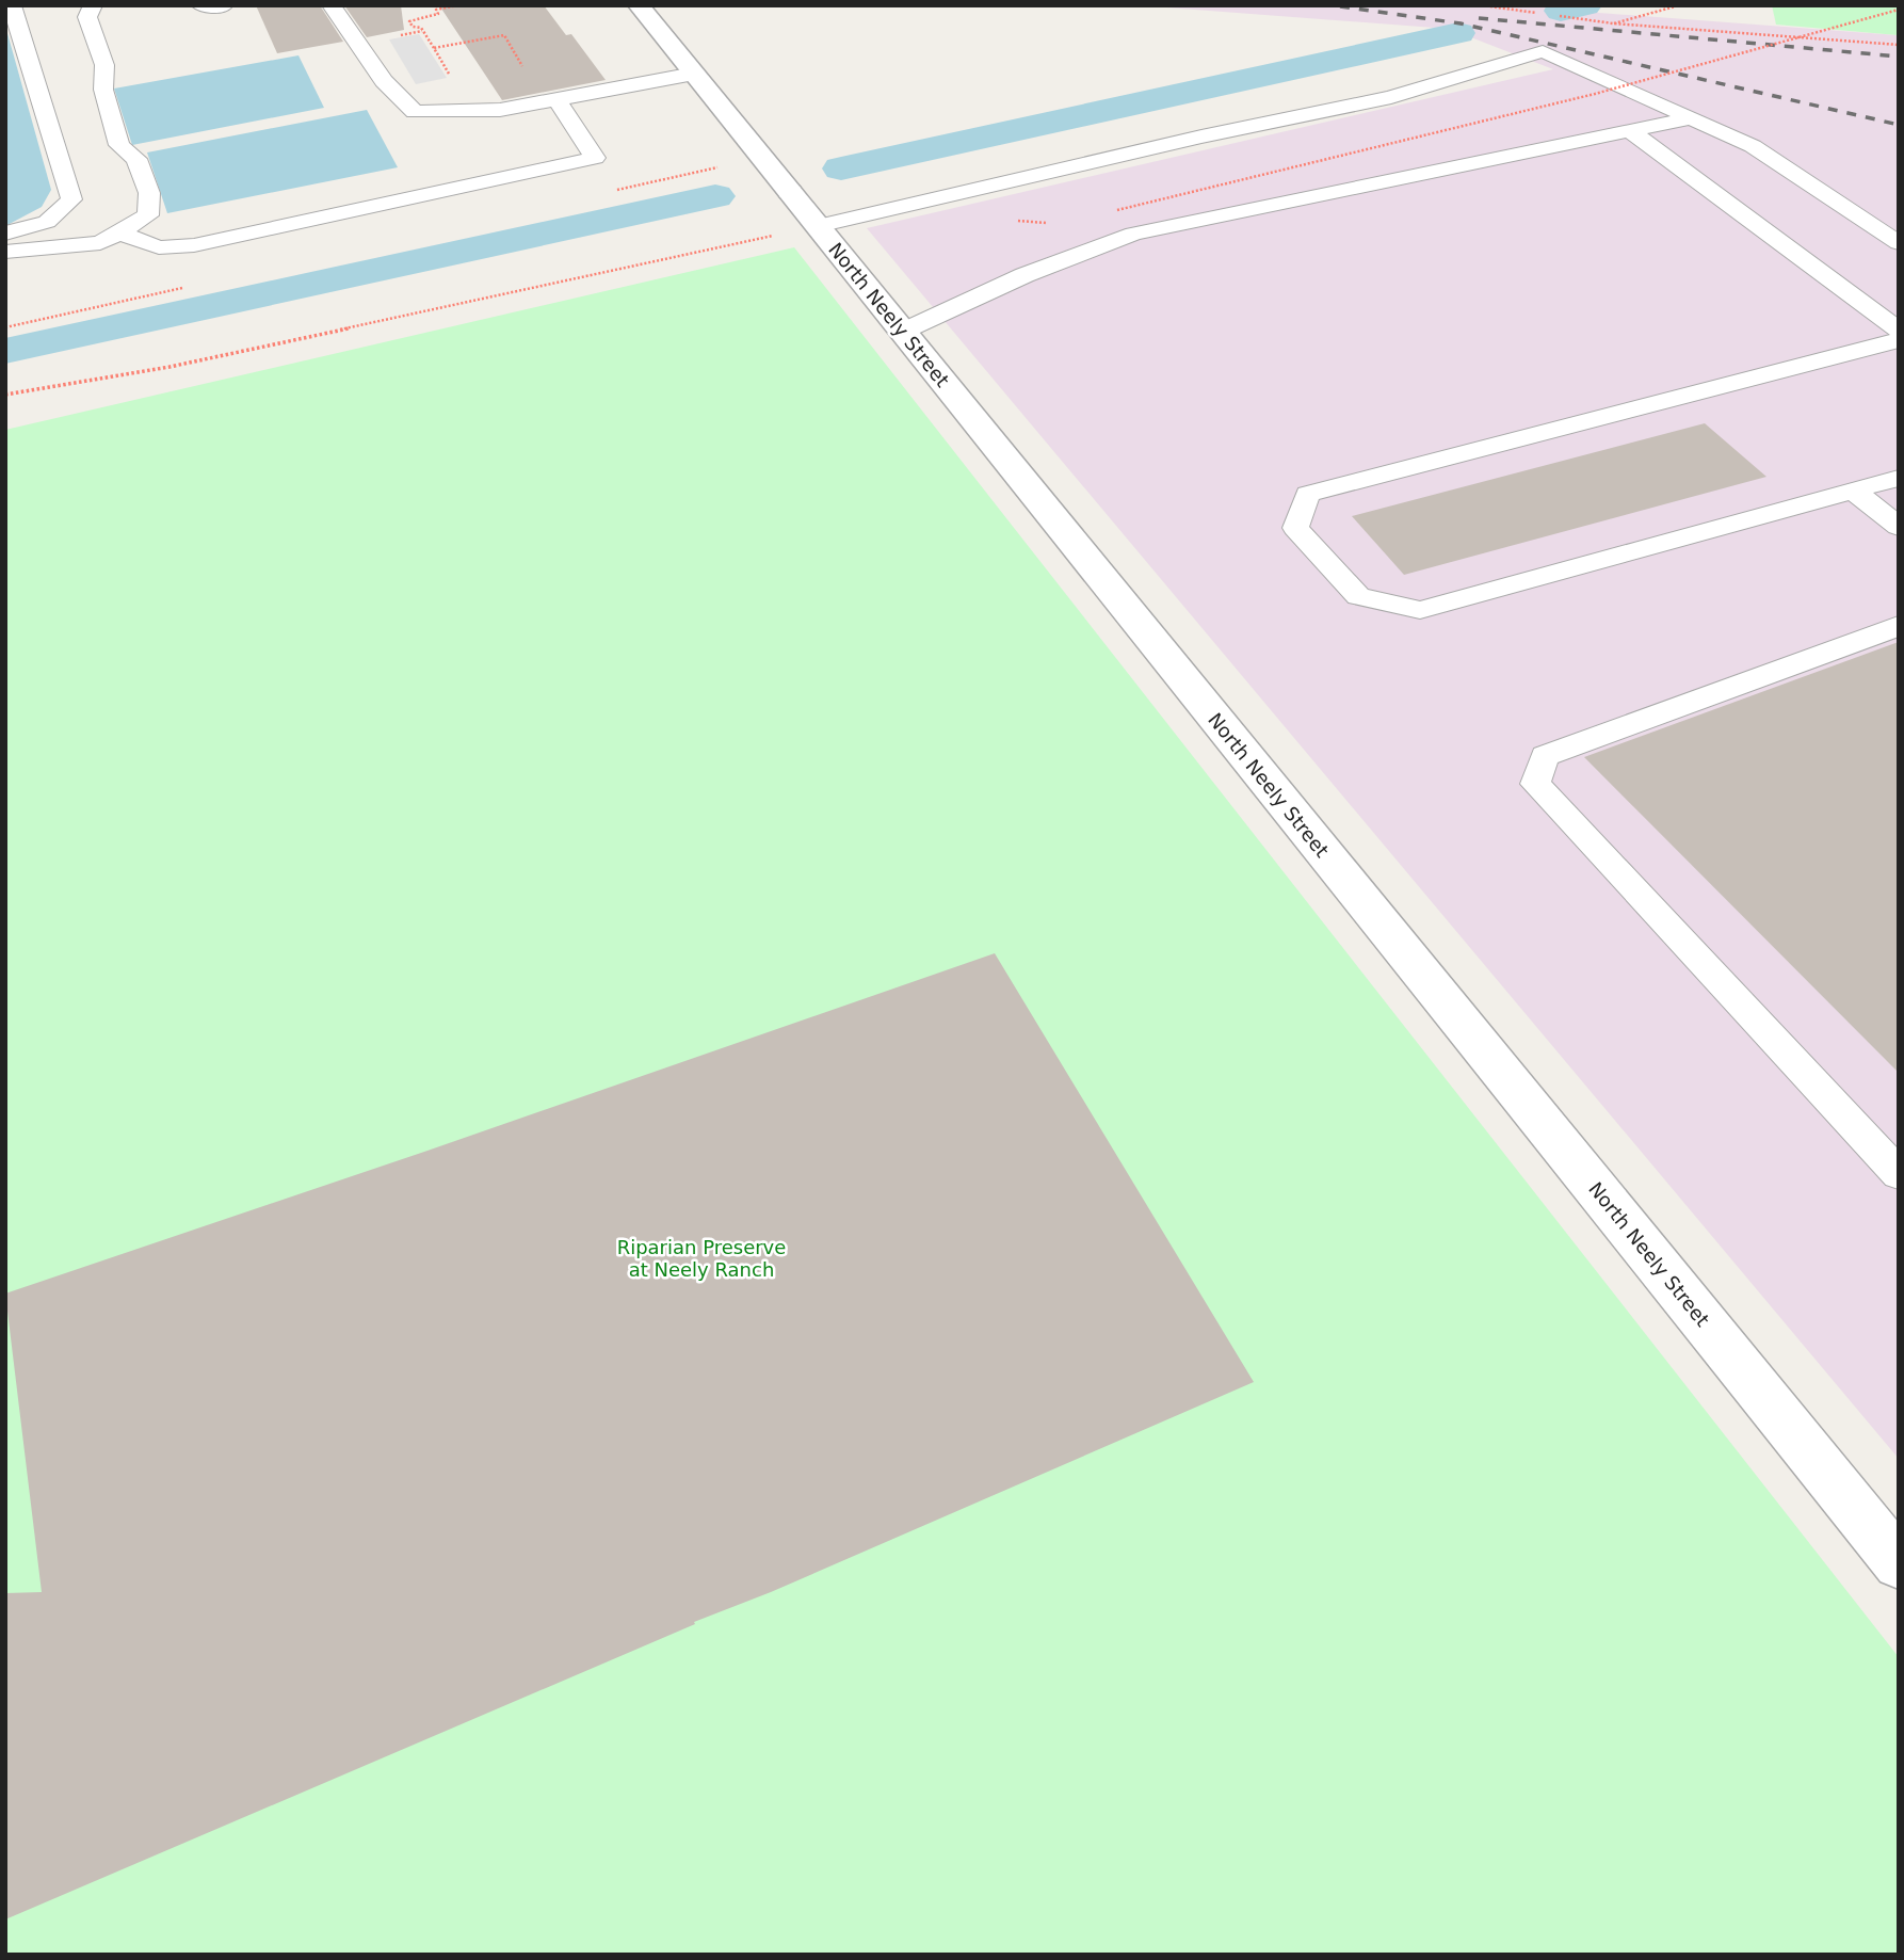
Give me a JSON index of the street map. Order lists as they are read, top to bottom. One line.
{"streets":{"street":["North Neely Street"]},"parks":["Riparian Preserve at Neely Ranch"]}
